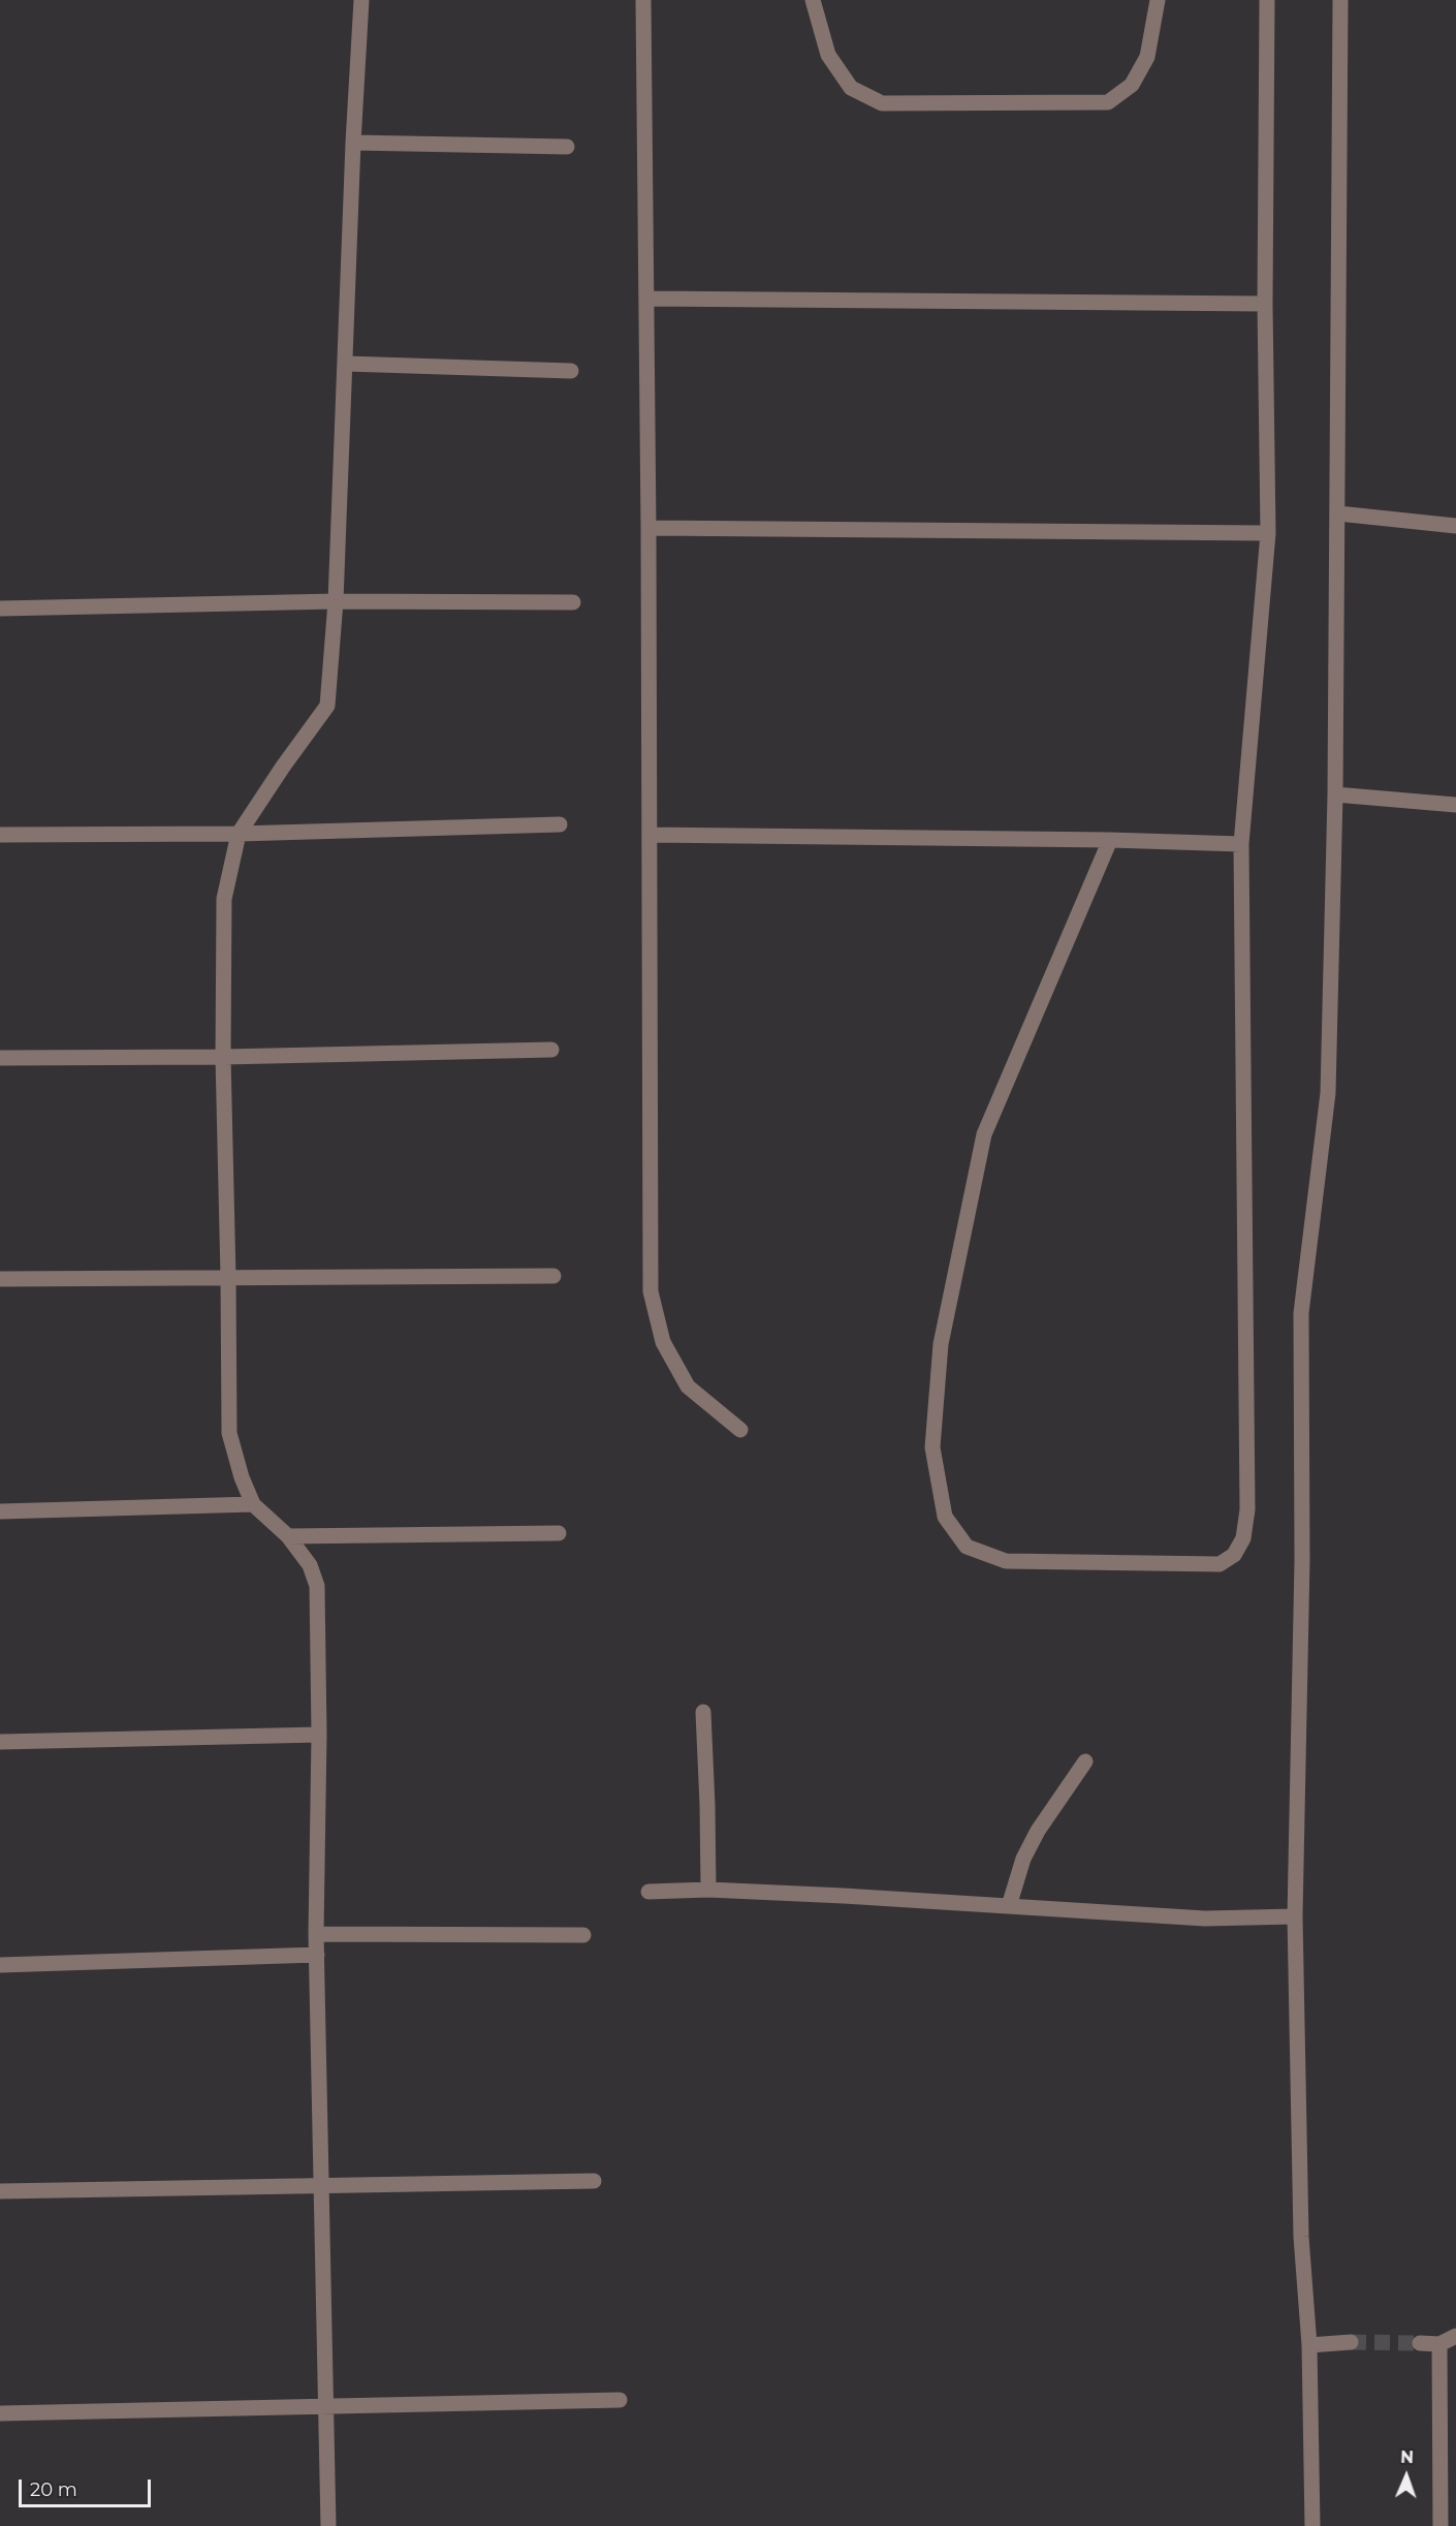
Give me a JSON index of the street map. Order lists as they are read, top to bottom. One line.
{"scale_bar":"20 m","north":"top"}
